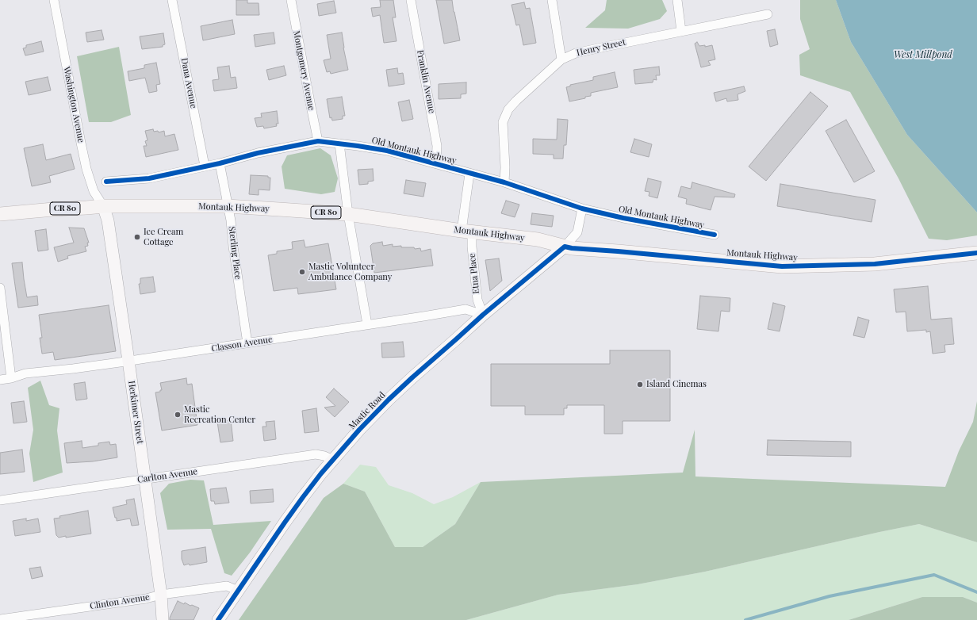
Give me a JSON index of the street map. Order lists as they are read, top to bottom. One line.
{"streets":{"main road":["Montauk Highway","CR 80","Mastic Road","Herkimer Street"],"street":["Henry Street","Montgomery Avenue","Franklin Avenue","Dana Avenue","Washington Avenue","Old Montauk Highway","Sterling Place","Etna Place","Classon Avenue","Carlton Avenue","Clinton Avenue"]},"crossings":[["Henry Street","Old Montauk Highway"],["Montgomery Avenue","Old Montauk Highway"],["Franklin Avenue","Old Montauk Highway"],["Dana Avenue","Old Montauk Highway"],["Washington Avenue","Montauk Highway"],["Washington Avenue","Herkimer Street"],["Old Montauk Highway","Sterling Place"],["Old Montauk Highway","Etna Place"],["Montauk Highway","Sterling Place"],["Montauk Highway","Etna Place"],["Montauk Highway","Mastic Road"],["Montauk Highway","Herkimer Street"],["Sterling Place","Classon Avenue"],["Etna Place","Classon Avenue"],["Etna Place","Mastic Road"],["Classon Avenue","Mastic Road"],["Classon Avenue","Herkimer Street"],["Mastic Road","Carlton Avenue"],["Mastic Road","Clinton Avenue"],["Herkimer Street","Carlton Avenue"],["Herkimer Street","Clinton Avenue"]],"water":["West Millpond"],"places":["Ice Cream Cottage","Mastic Volunteer Ambulance Company","Island Cinemas","Mastic Recreation Center"]}
